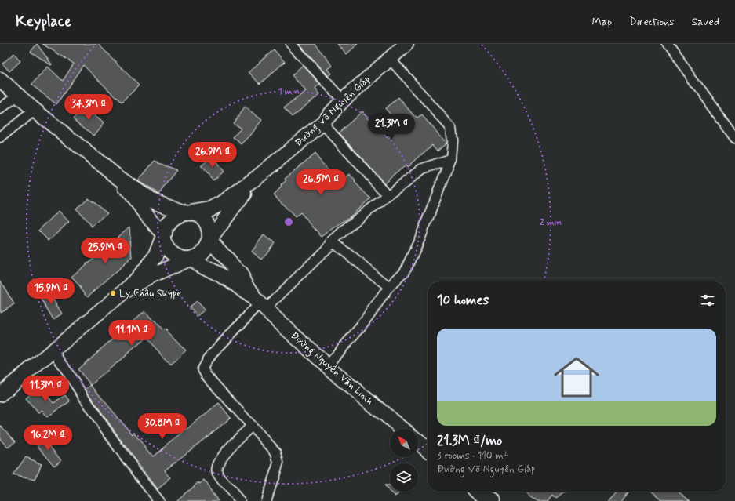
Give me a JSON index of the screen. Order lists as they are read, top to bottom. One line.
{"streets":{"main road":["Đường Võ Nguyên Giáp","Đường Nguyễn Văn Linh"]},"crossings":[["Đường Võ Nguyên Giáp","Đường Nguyễn Văn Linh"]],"places":["Ly Châu Skype"],"north":"top left","page":{"header":"Keyplace","nav":["Map","Directions","Saved"],"price":["34.3M ₫","21.3M ₫","26.9M ₫","26.5M ₫","25.9M ₫","15.9M ₫","11.1M ₫","11.3M ₫","30.8M ₫","16.2M ₫"],"heading":"10 homes","list":[{"name":"21.3M ₫/mo","note":"3 rooms · 110 m² · Đường Võ Nguyên Giáp"}]},"rings":["1 min","2 min"]}
